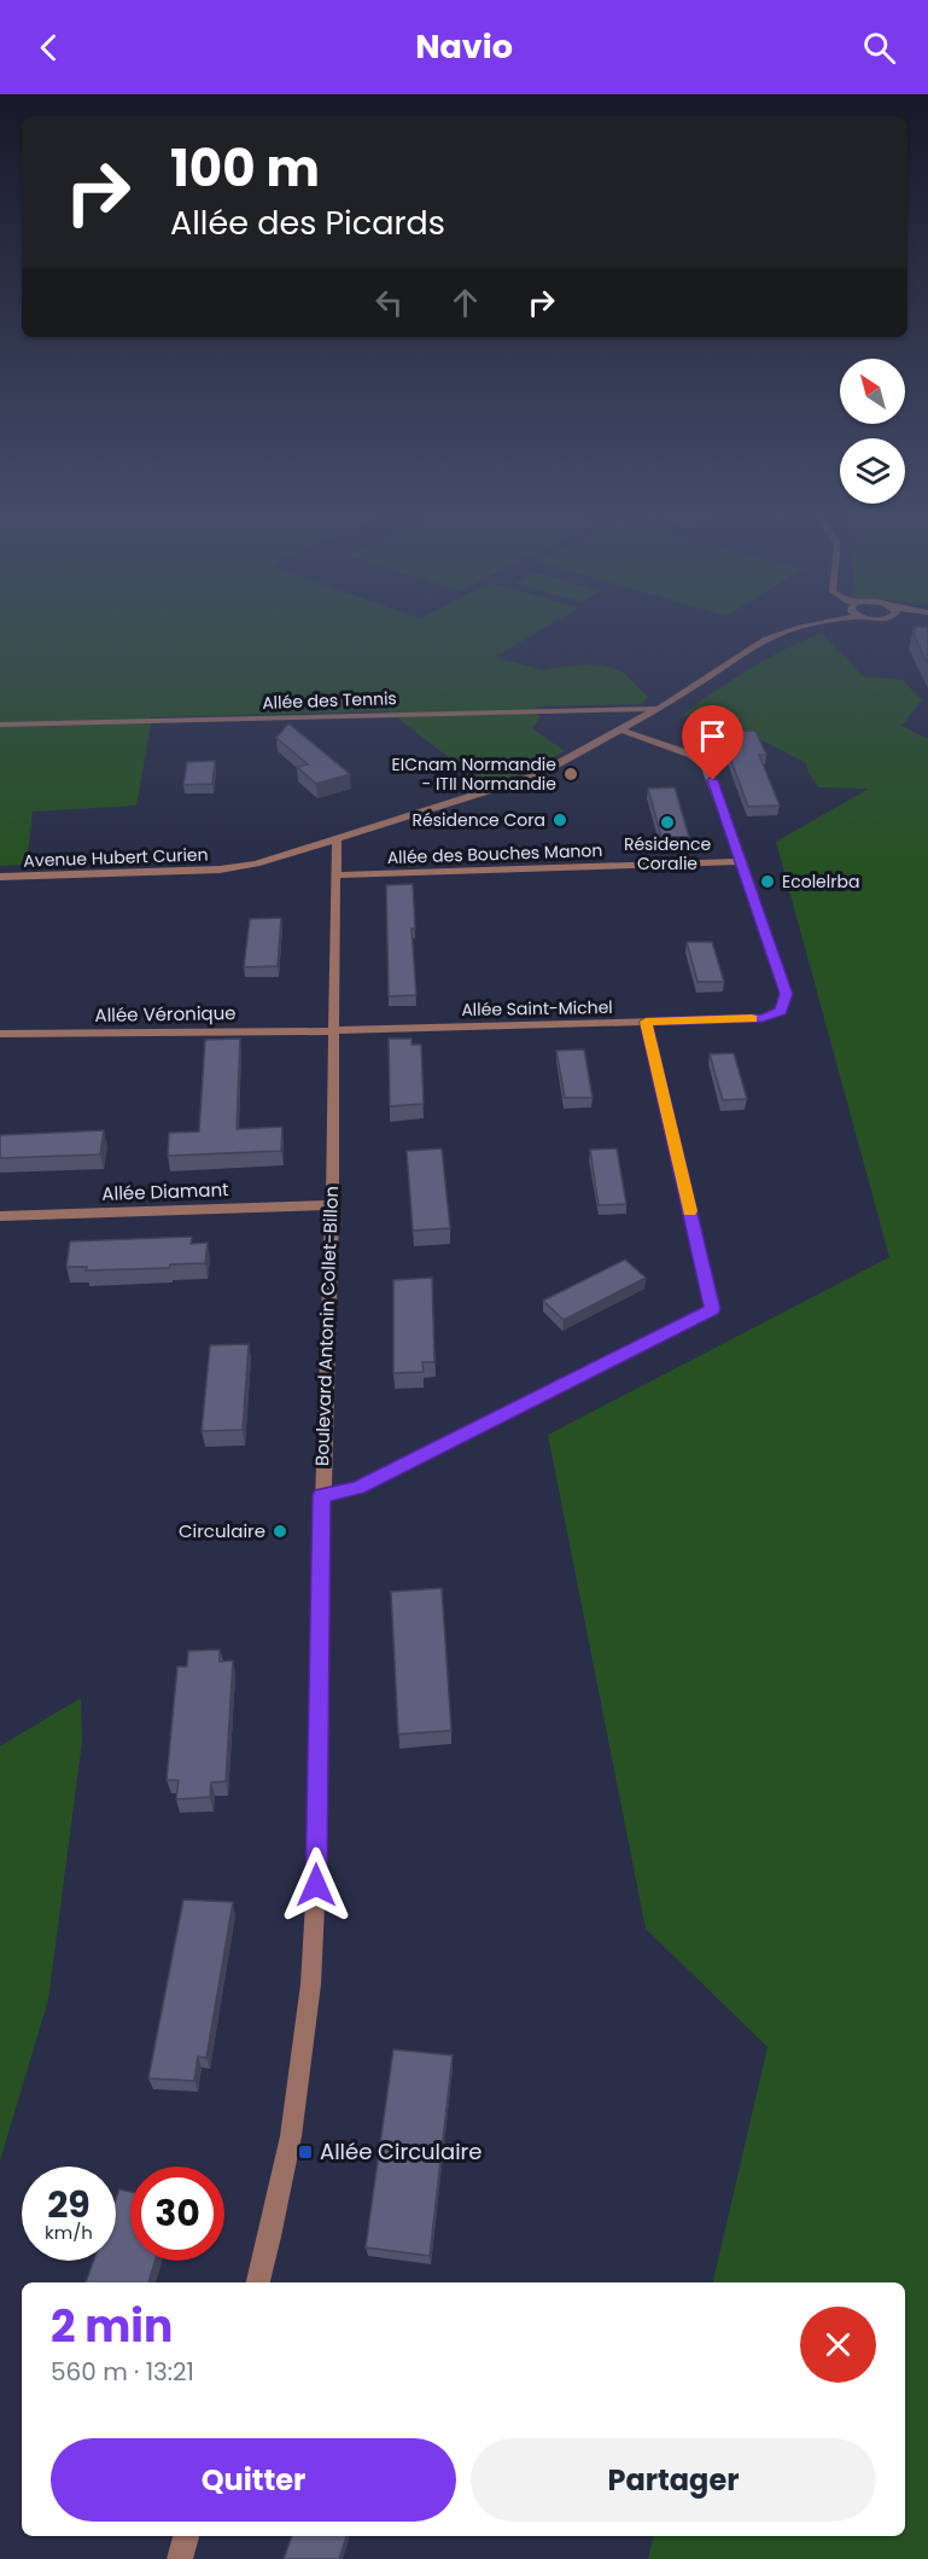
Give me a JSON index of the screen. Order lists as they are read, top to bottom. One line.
{"streets":{"street":["Allée des Tennis","Allée des Bouches Manon","Avenue Hubert Curien","Allée Saint-Michel","Allée Véronique","Allée Diamant","Boulevard Antonin Collet-Billon"]},"crossings":[["Allée des Tennis","Avenue Hubert Curien"],["Allée des Bouches Manon","Allée Saint-Michel"],["Allée des Bouches Manon","Boulevard Antonin Collet-Billon"],["Avenue Hubert Curien","Allée Saint-Michel"],["Avenue Hubert Curien","Boulevard Antonin Collet-Billon"],["Allée Saint-Michel","Allée Véronique"],["Allée Saint-Michel","Boulevard Antonin Collet-Billon"],["Allée Véronique","Boulevard Antonin Collet-Billon"],["Allée Diamant","Boulevard Antonin Collet-Billon"]],"places":{"other":["EICnam Normandie - ITII Normandie","Résidence Cora","Résidence Coralie","Ecolelrba","Circulaire"],"transit":["Allée Circulaire"]},"north":"top left","page":{"header":"Navio","turn":["100 m","Allée des Picards"],"speed":"29 km/h","limit":"30","heading":["2 min","560 m · 13:21"],"buttons":["Quitter","Partager"]}}
